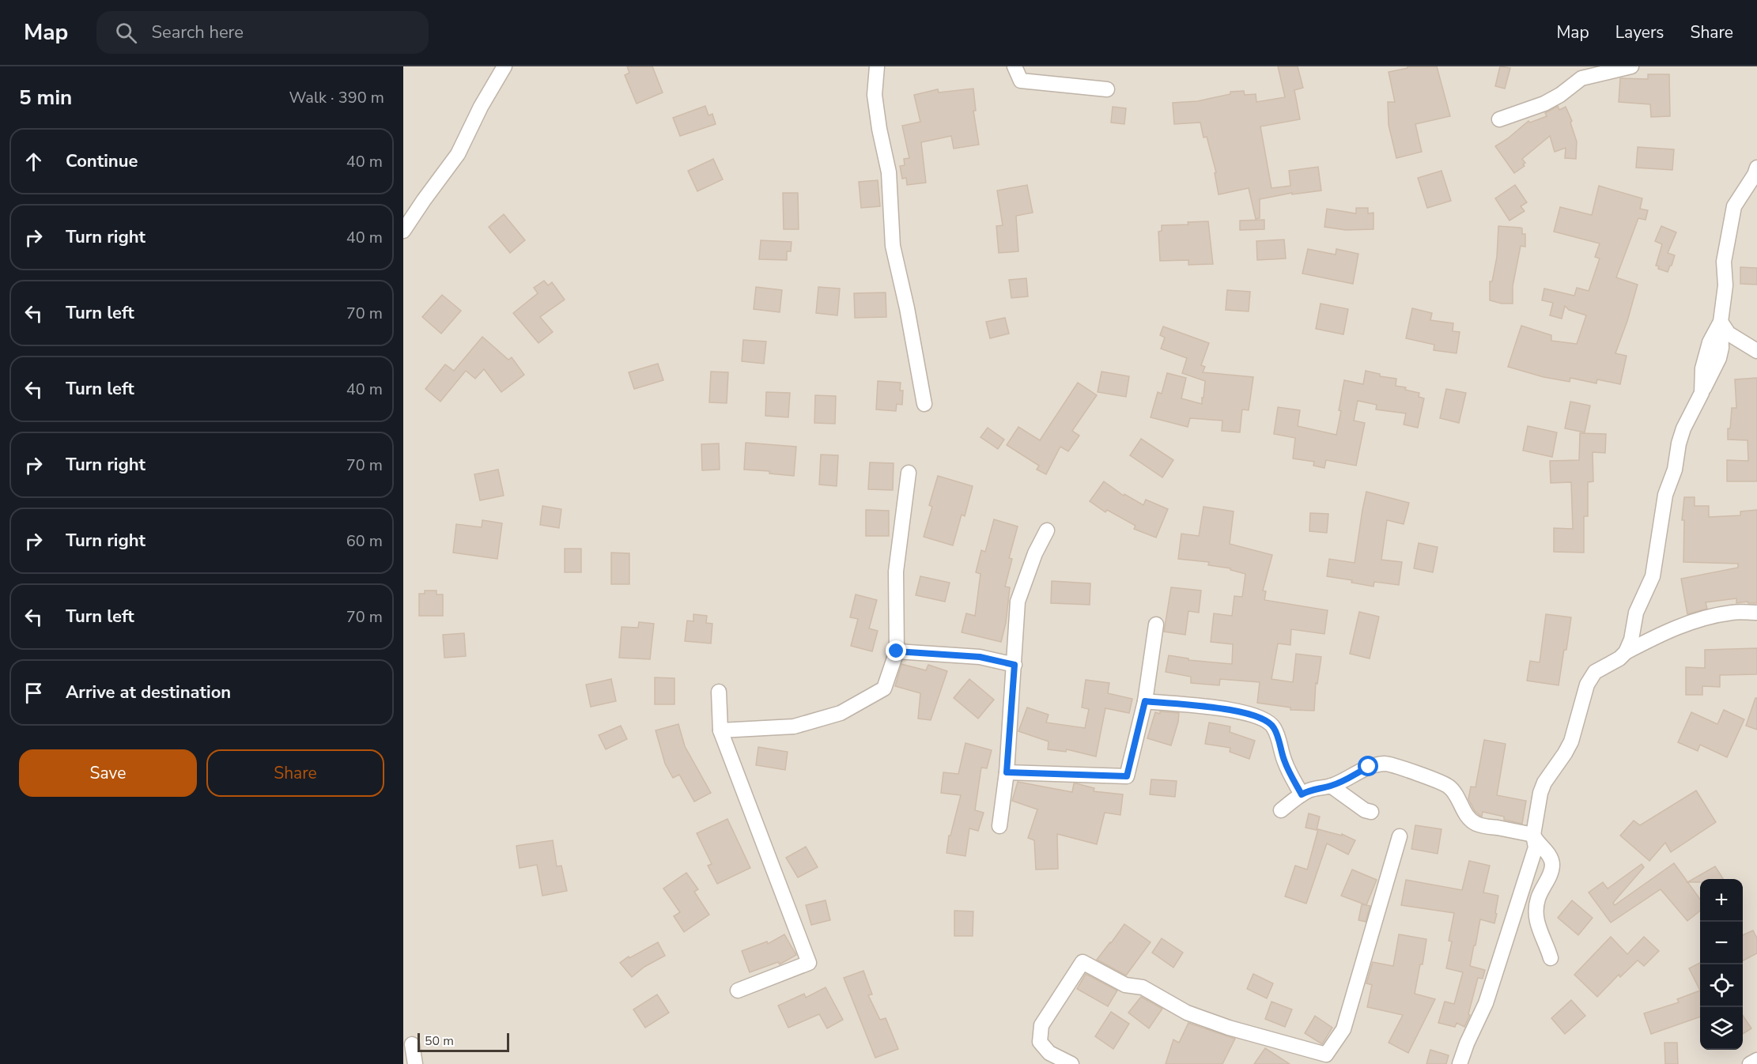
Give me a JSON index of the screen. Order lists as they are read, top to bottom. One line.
{"scale_bar":"50 m","page":{"header":"Map","search":"Search here","nav":["Map","Layers","Share"],"heading":["5 min","Walk · 390 m"],"list":[["Continue","40 m"],["Turn right","40 m"],["Turn left","70 m"],["Turn left","40 m"],["Turn right","70 m"],["Turn right","60 m"],["Turn left","70 m"],"Arrive at destination"],"buttons":["Save","Share"],"map_buttons":["+","−"],"scale":"50 m"}}
